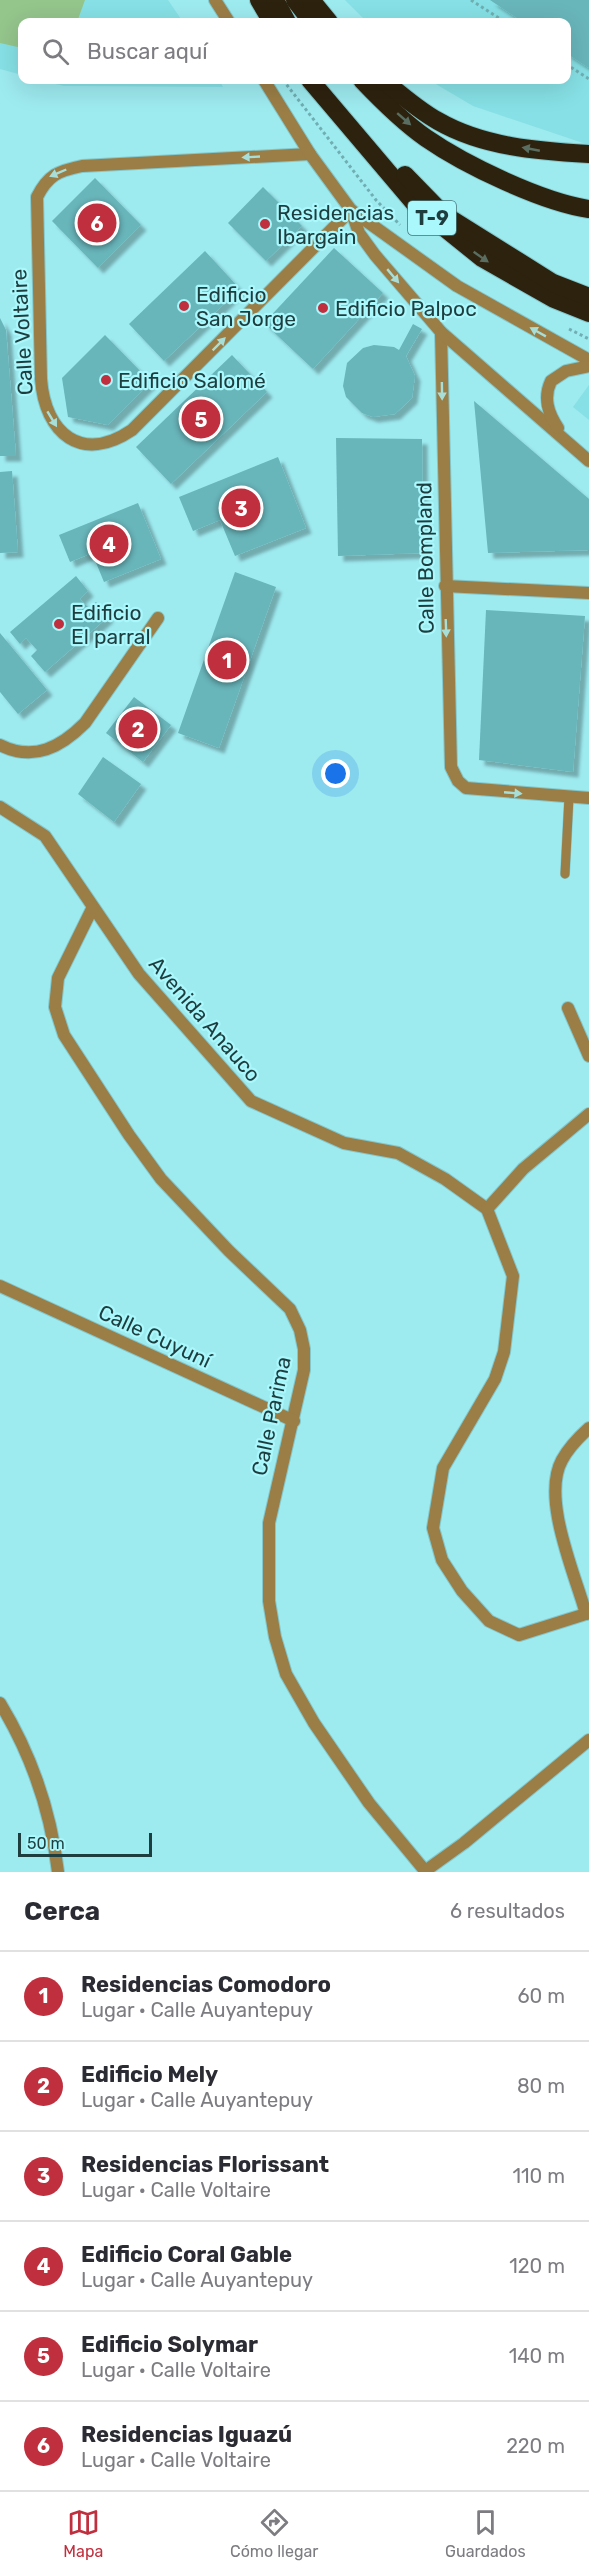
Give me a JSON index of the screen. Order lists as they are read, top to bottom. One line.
{"streets":{"highway":["T-9"],"street":["Calle Voltaire","Calle Bompland","Avenida Anauco","Calle Cuyuní","Calle Parima"]},"crossings":[["Avenida Anauco","Calle Parima"],["Calle Cuyuní","Calle Parima"]],"one_way":["Calle Bompland"],"places":["Residencias Ibargain","Edificio San Jorge","Edificio Palpoc","Edificio Salomé","Edificio El parral"],"scale_bar":"50 m","page":{"search":"Buscar aquí","pins":["6","5","3","4","1","2"],"scale":"50 m","heading":["Cerca","6 resultados"],"list":[{"mark":"1","name":"Residencias Comodoro","note":"Lugar · Calle Auyantepuy","value":"60 m"},{"mark":"2","name":"Edificio Mely","note":"Lugar · Calle Auyantepuy","value":"80 m"},{"mark":"3","name":"Residencias Florissant","note":"Lugar · Calle Voltaire","value":"110 m"},{"mark":"4","name":"Edificio Coral Gable","note":"Lugar · Calle Auyantepuy","value":"120 m"},{"mark":"5","name":"Edificio Solymar","note":"Lugar · Calle Voltaire","value":"140 m"},{"mark":"6","name":"Residencias Iguazú","note":"Lugar · Calle Voltaire","value":"220 m"}],"nav":["Mapa","Cómo llegar","Guardados"]}}
